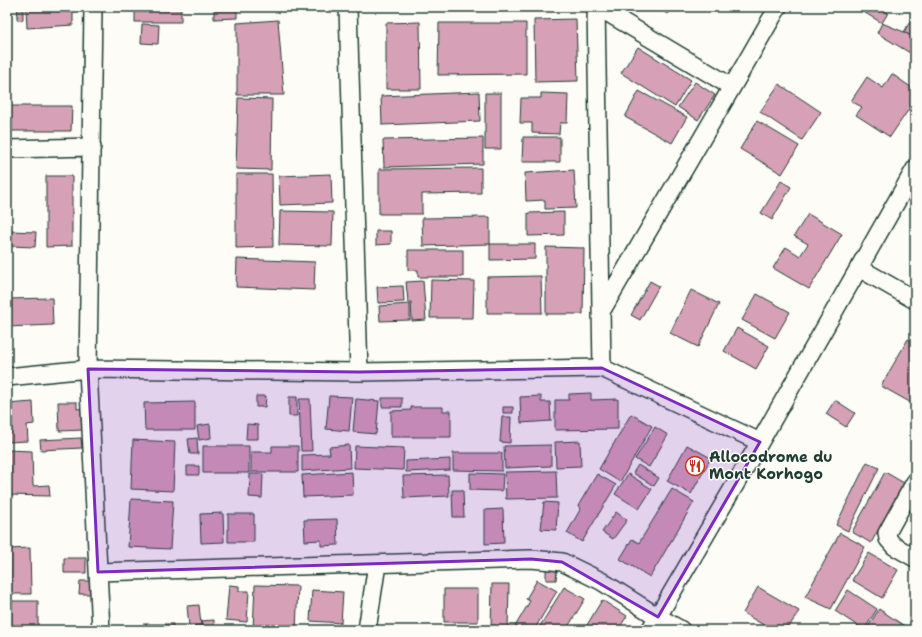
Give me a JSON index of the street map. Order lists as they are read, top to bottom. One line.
{"places":{"restaurant":["Allocodrome du Mont Korhogo"]}}
